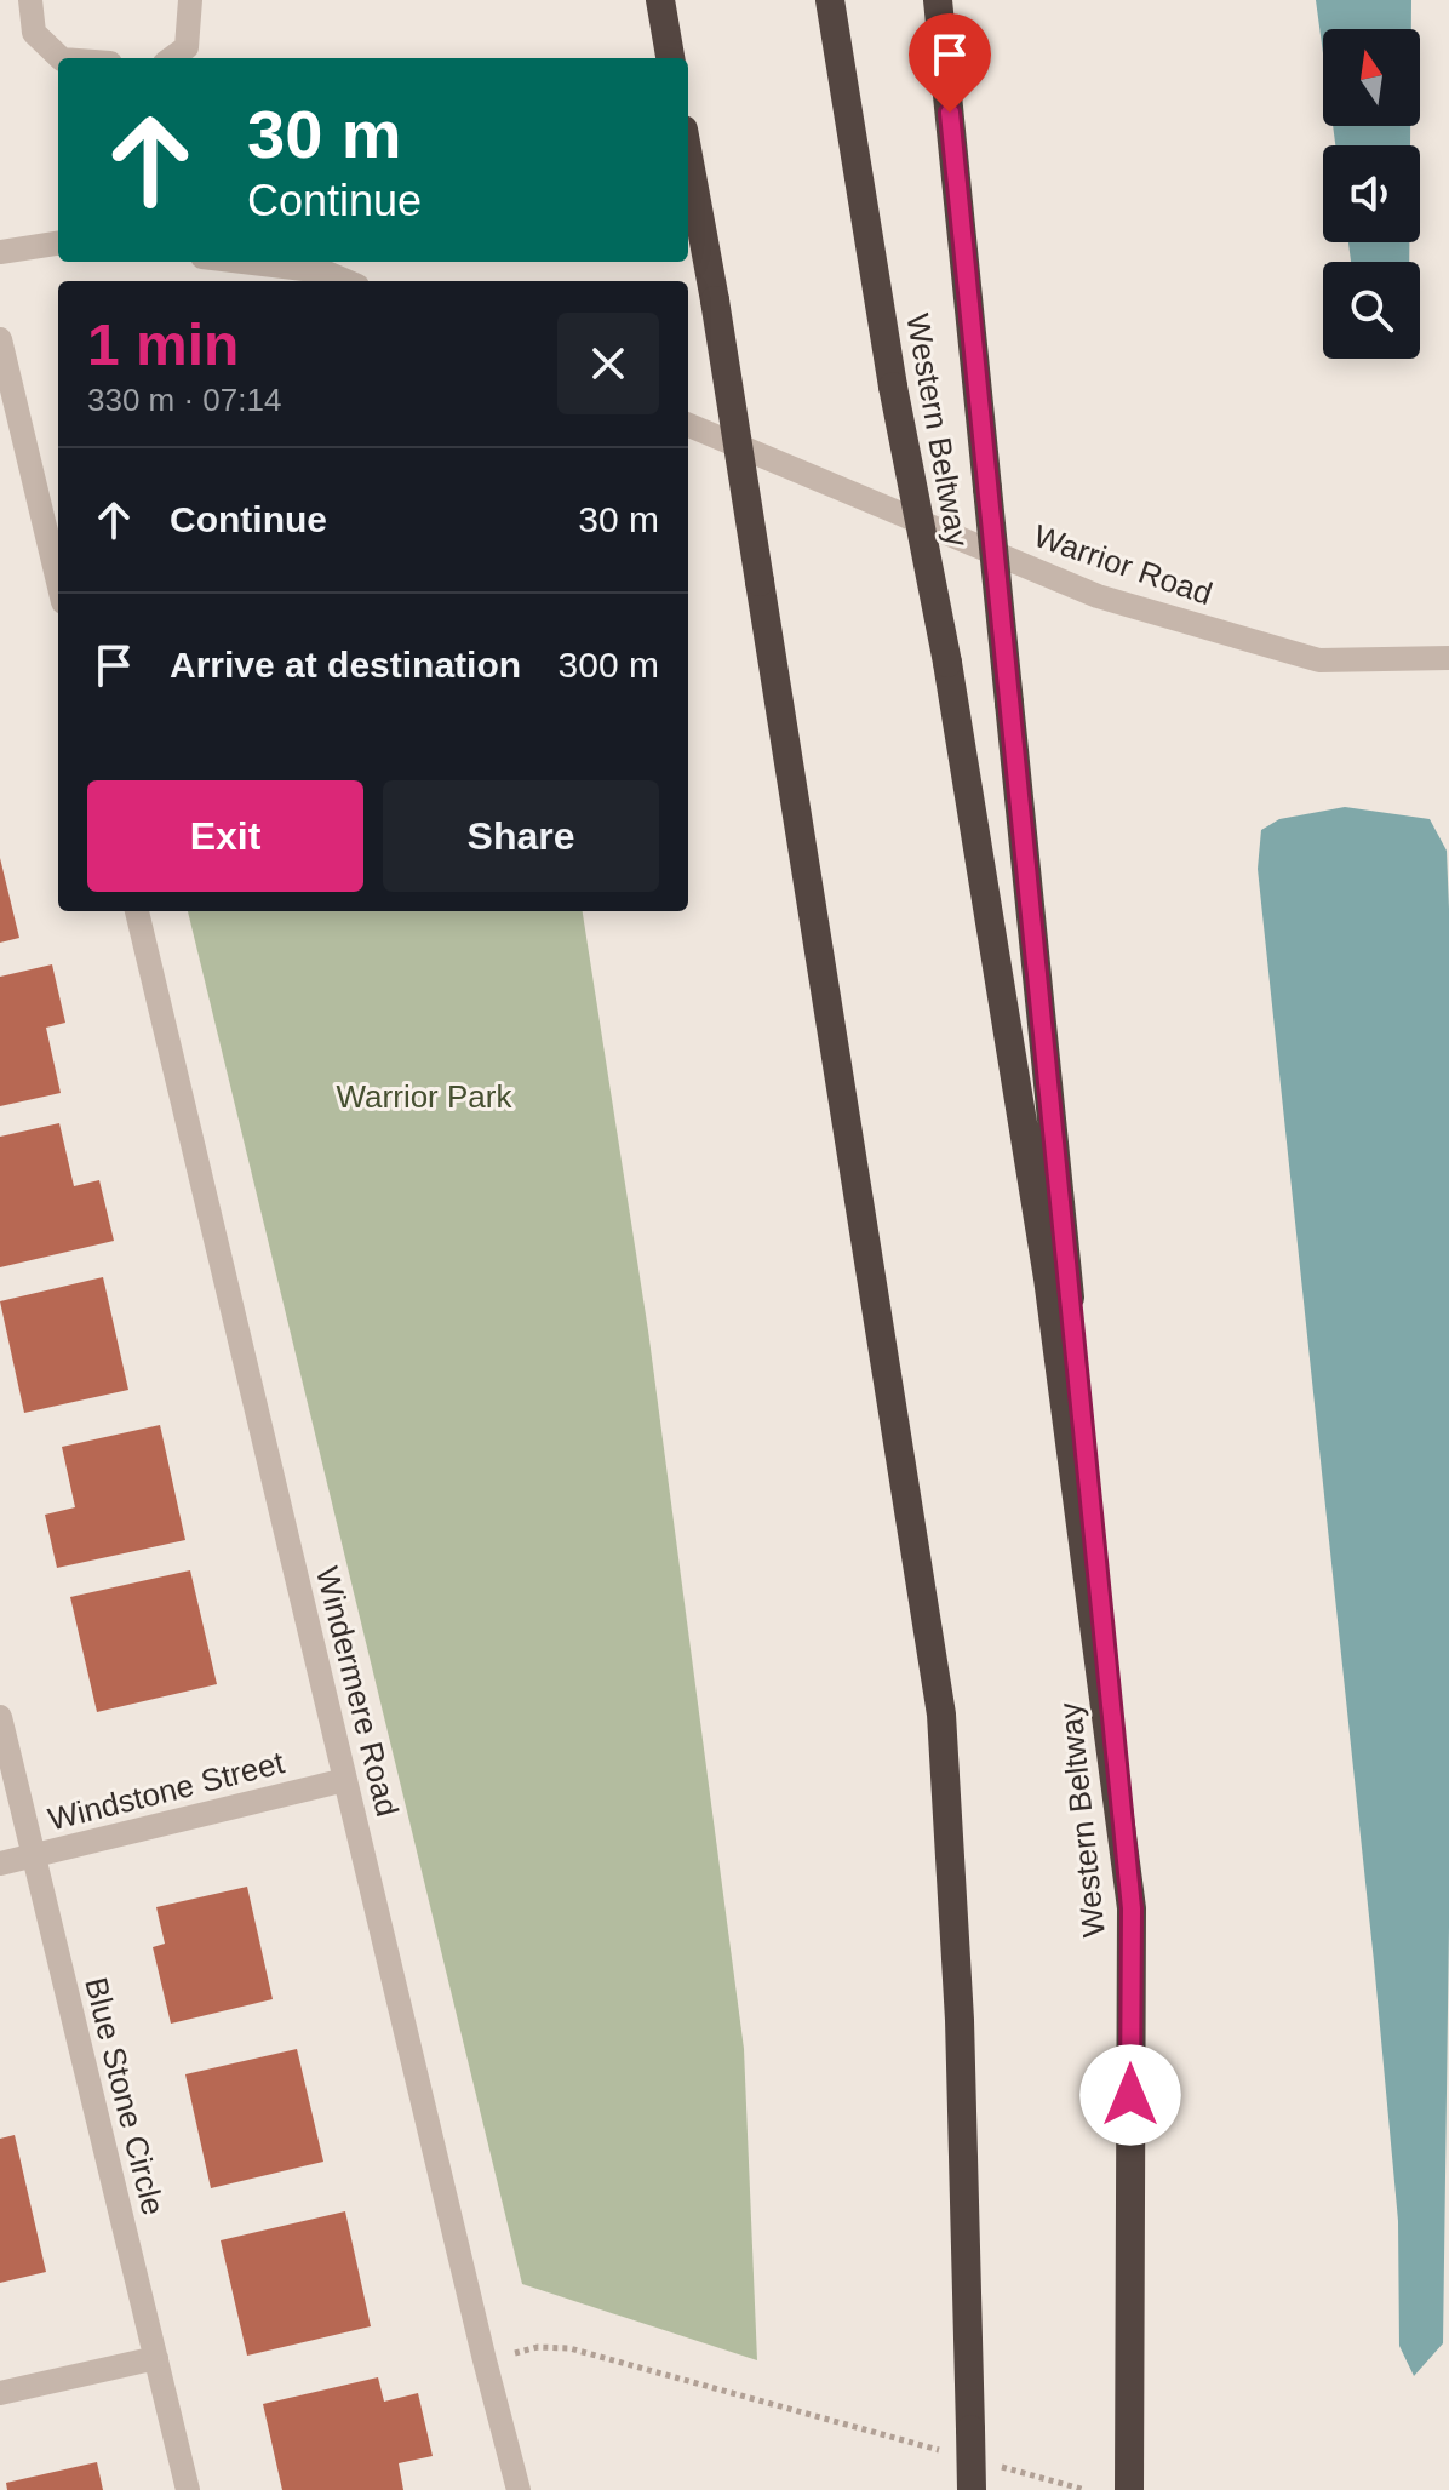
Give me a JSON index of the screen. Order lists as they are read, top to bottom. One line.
{"streets":{"highway":["Western Beltway"],"street":["Warrior Road","Windermere Road","Windstone Street","Blue Stone Circle"]},"crossings":[["Windermere Road","Windstone Street"],["Windstone Street","Blue Stone Circle"]],"parks":["Warrior Park"],"north":"top","page":{"turn":["30 m","Continue"],"heading":["1 min","330 m · 07:14"],"list":[{"name":"Continue","value":"30 m"},{"name":"Arrive at destination","value":"300 m"}],"buttons":["Exit","Share"]}}
